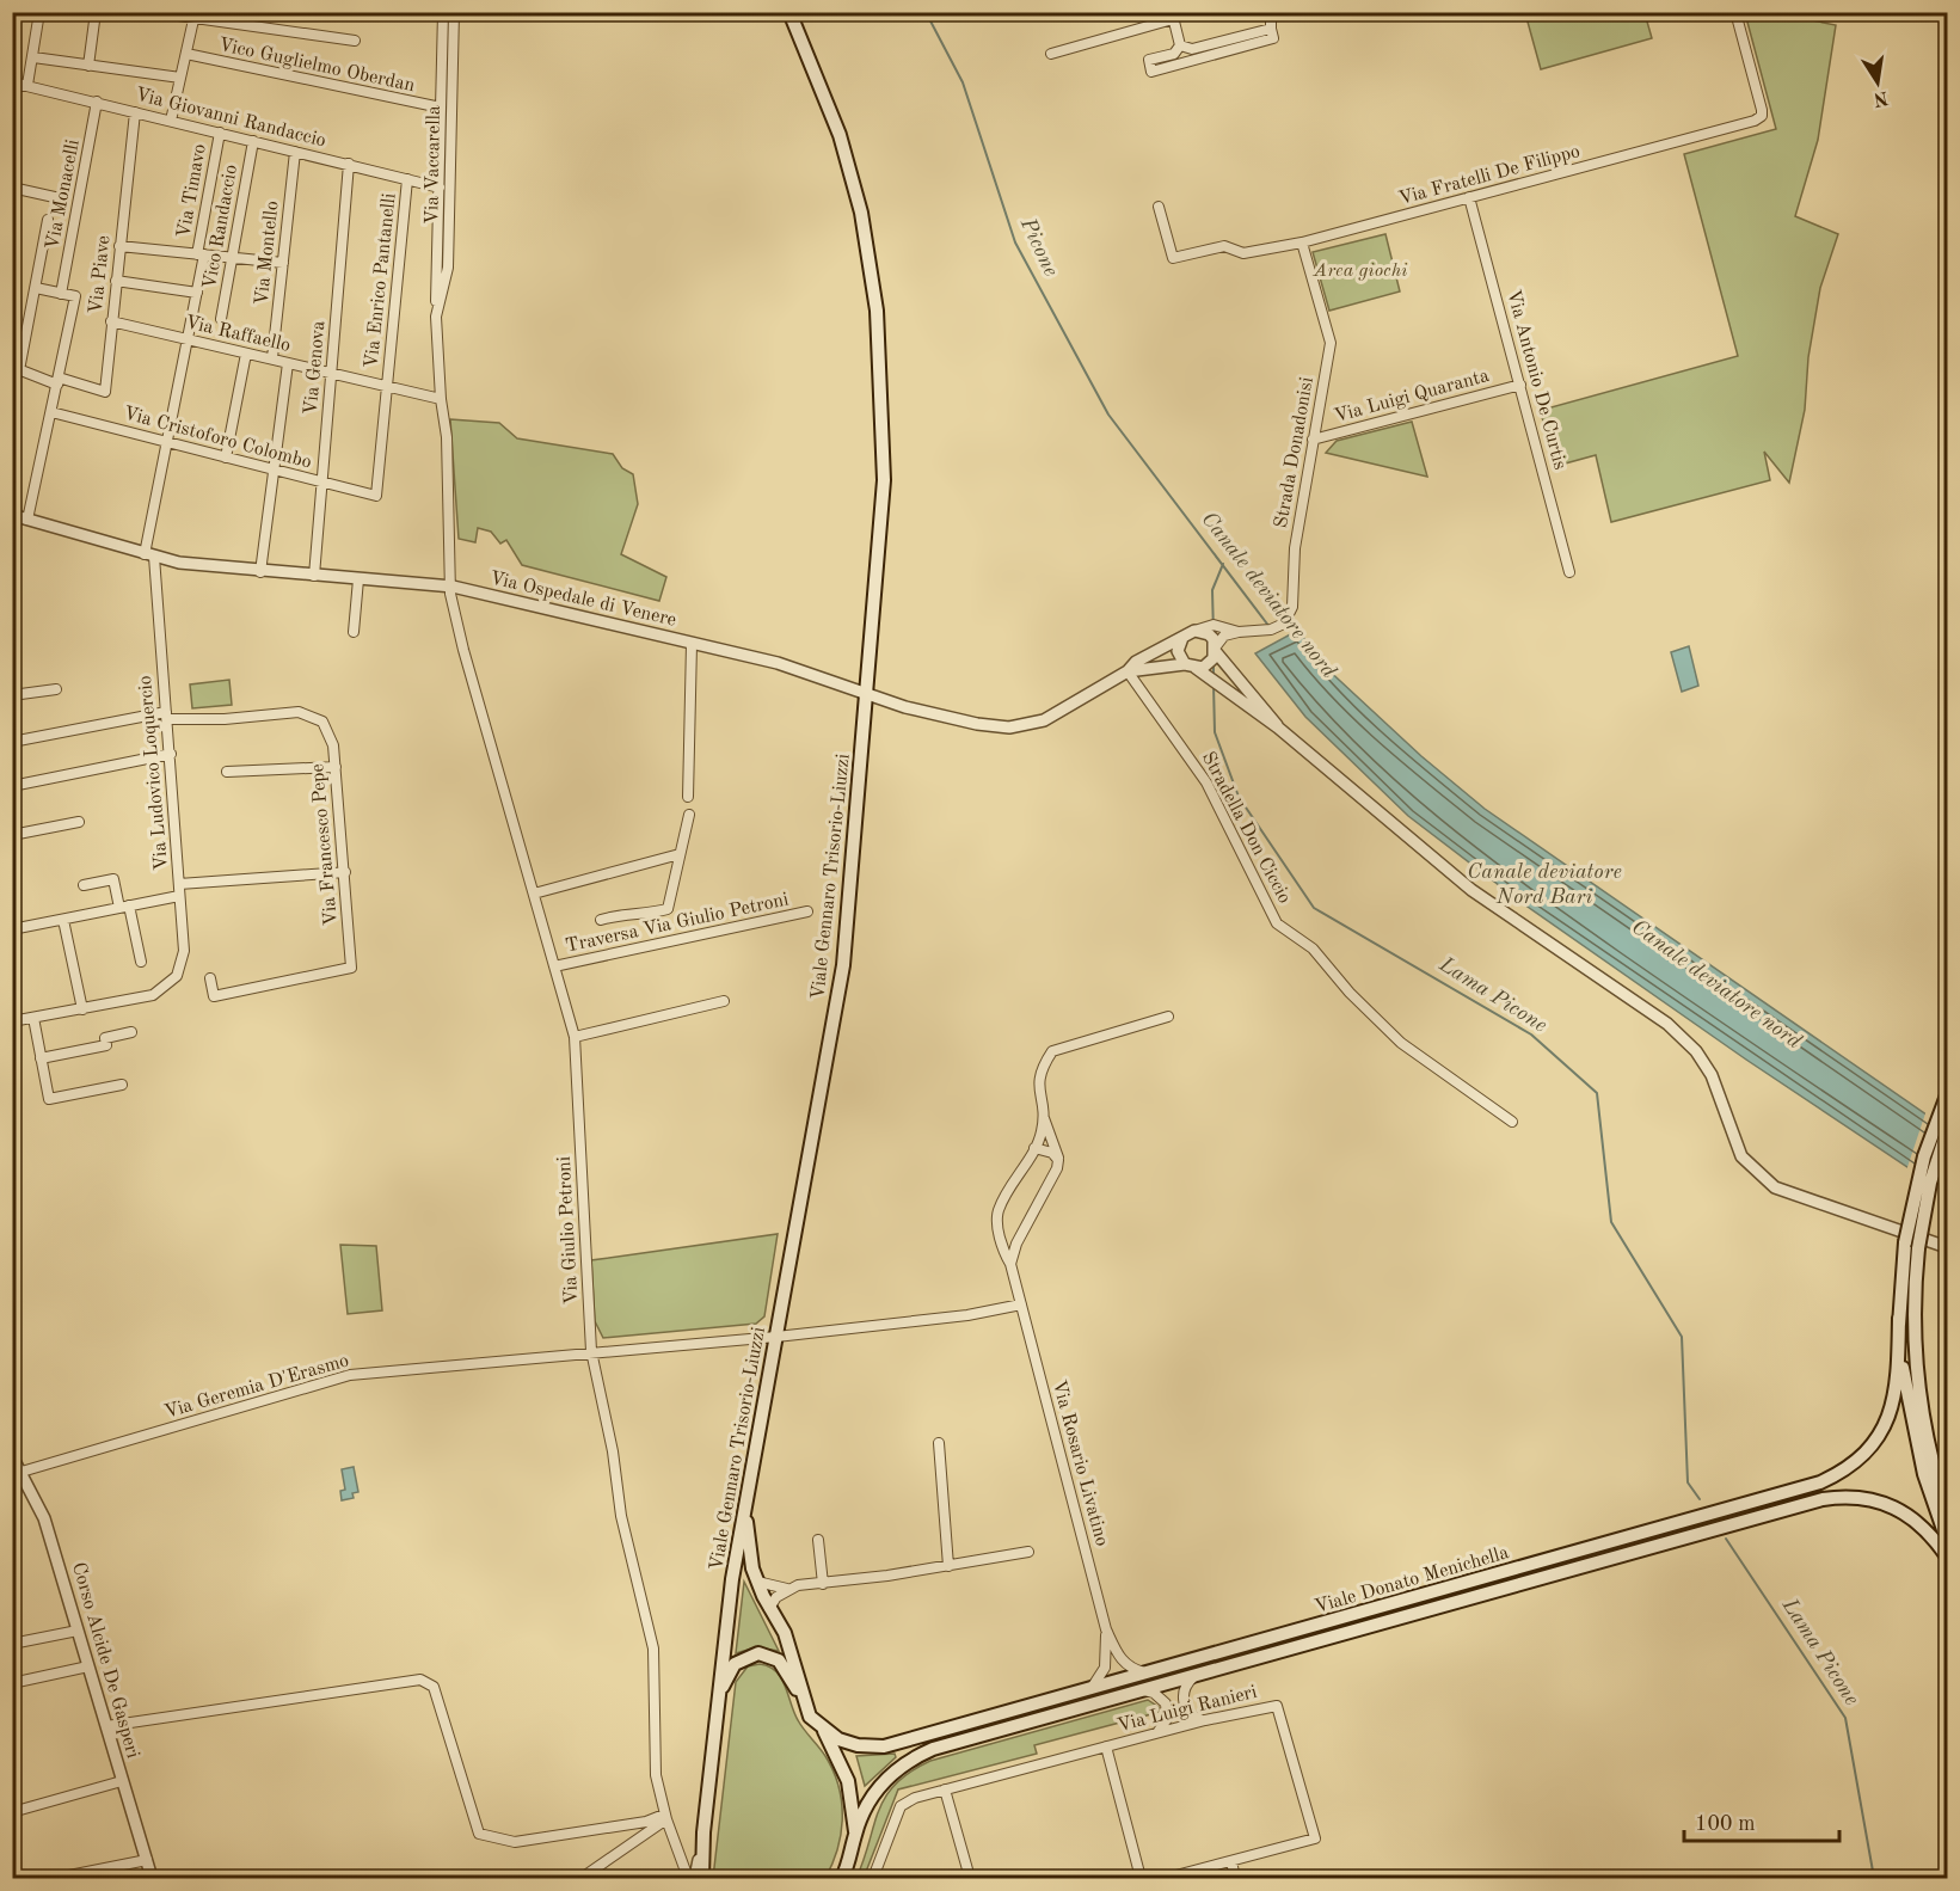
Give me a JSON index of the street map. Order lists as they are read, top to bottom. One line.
{"streets":{"main road":["Viale Gennaro Trisorio-Liuzzi","Viale Donato Menichella"],"street":["Vico Guglielmo Oberdan","Via Giovanni Randaccio","Via Vaccarella","Via Fratelli De Filippo","Via Timavo","Via Monacelli","Vico Randaccio","Via Montello","Via Piave","Via Enrico Pantanelli","Via Raffaello","Via Genova","Via Antonio De Curtis","Via Luigi Quaranta","Via Cristoforo Colombo","Strada Donadonisi","Via Ospedale di Venere","Via Ludovico Loquercio","Stradella Don Ciccio","Via Francesco Pepe","Traversa Via Giulio Petroni","Via Giulio Petroni","Via Geremia D'Erasmo","Via Rosario Livatino","Corso Alcide De Gasperi","Via Luigi Ranieri"]},"crossings":[["Vico Guglielmo Oberdan","Via Vaccarella"],["Via Giovanni Randaccio","Via Vaccarella"],["Via Giovanni Randaccio","Via Timavo"],["Via Giovanni Randaccio","Via Monacelli"],["Via Giovanni Randaccio","Vico Randaccio"],["Via Giovanni Randaccio","Via Montello"],["Via Giovanni Randaccio","Via Piave"],["Via Giovanni Randaccio","Via Enrico Pantanelli"],["Via Giovanni Randaccio","Via Genova"],["Via Vaccarella","Via Raffaello"],["Via Vaccarella","Via Ospedale di Venere"],["Via Vaccarella","Via Giulio Petroni"],["Via Fratelli De Filippo","Via Antonio De Curtis"],["Via Fratelli De Filippo","Strada Donadonisi"],["Via Timavo","Via Raffaello"],["Via Timavo","Via Cristoforo Colombo"],["Via Timavo","Via Ludovico Loquercio"],["Via Montello","Via Raffaello"],["Via Piave","Via Raffaello"],["Via Enrico Pantanelli","Via Raffaello"],["Via Enrico Pantanelli","Via Cristoforo Colombo"],["Via Raffaello","Via Genova"],["Via Genova","Via Cristoforo Colombo"],["Via Genova","Via Ospedale di Venere"],["Via Antonio De Curtis","Via Luigi Quaranta"],["Via Luigi Quaranta","Strada Donadonisi"],["Via Cristoforo Colombo","Via Ludovico Loquercio"],["Strada Donadonisi","Via Ospedale di Venere"],["Via Ospedale di Venere","Via Ludovico Loquercio"],["Via Ospedale di Venere","Stradella Don Ciccio"],["Via Ospedale di Venere","Viale Gennaro Trisorio-Liuzzi"],["Via Ospedale di Venere","Via Giulio Petroni"],["Via Ludovico Loquercio","Via Francesco Pepe"],["Viale Gennaro Trisorio-Liuzzi","Via Geremia D'Erasmo"],["Viale Gennaro Trisorio-Liuzzi","Viale Donato Menichella"],["Traversa Via Giulio Petroni","Via Giulio Petroni"],["Via Giulio Petroni","Via Geremia D'Erasmo"],["Via Geremia D'Erasmo","Corso Alcide De Gasperi"]],"water":["Picone","Canale deviatore nord","Canale deviatore Nord Bari","Lama Picone"],"parks":["Area giochi"],"scale_bar":"100 m","north":"bottom"}
